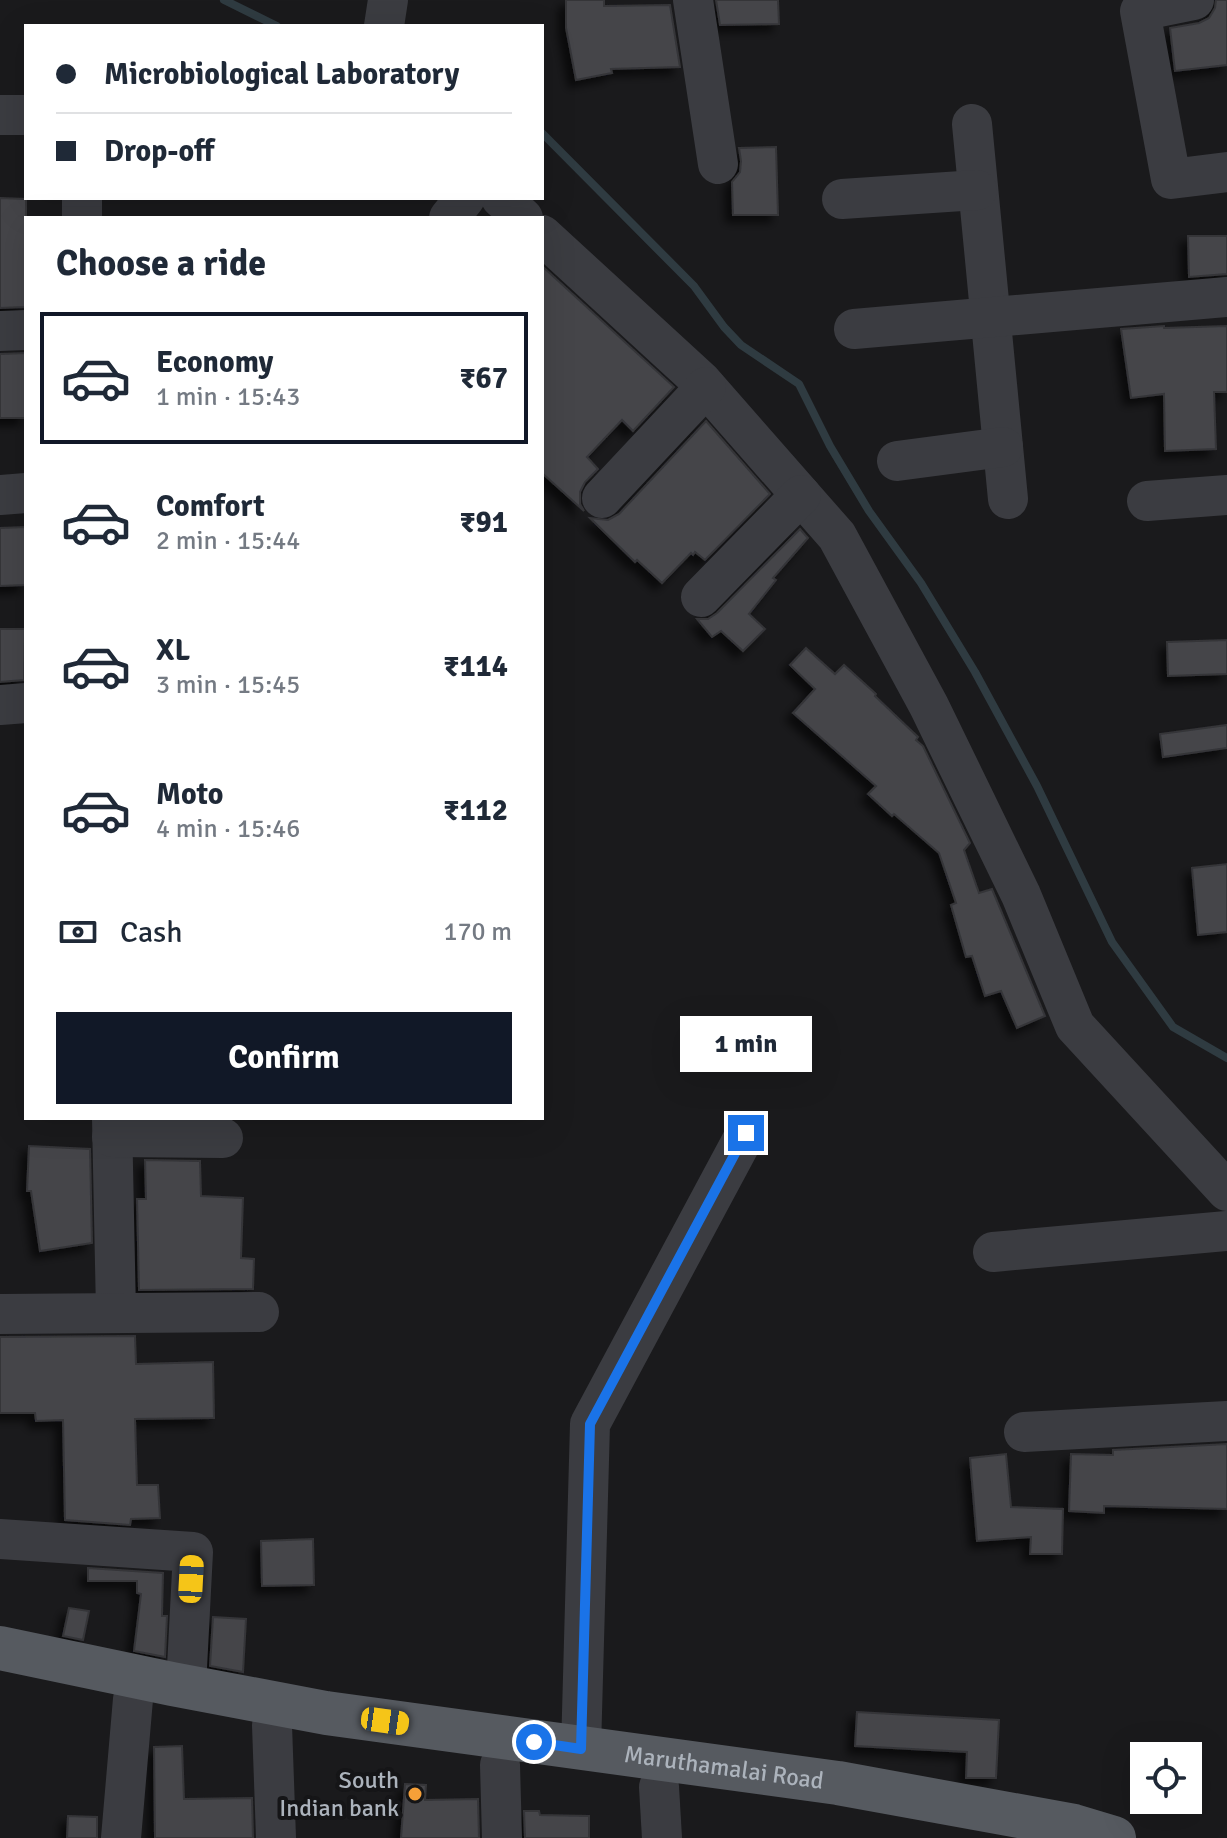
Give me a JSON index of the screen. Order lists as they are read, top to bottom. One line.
{"streets":{"main road":["Maruthamalai Road"]},"places":["South Indian bank"],"page":{"banner":["Microbiological Laboratory","Drop-off"],"heading":"Choose a ride","list":[{"name":"Economy","note":"1 min · 15:43","value":"₹67"},{"name":"Comfort","note":"2 min · 15:44","value":"₹91"},{"name":"XL","note":"3 min · 15:45","value":"₹114"},{"name":"Moto","note":"4 min · 15:46","value":"₹112"}],"pay":["Cash","170 m"],"buttons":"Confirm","bubble":"1 min"}}
